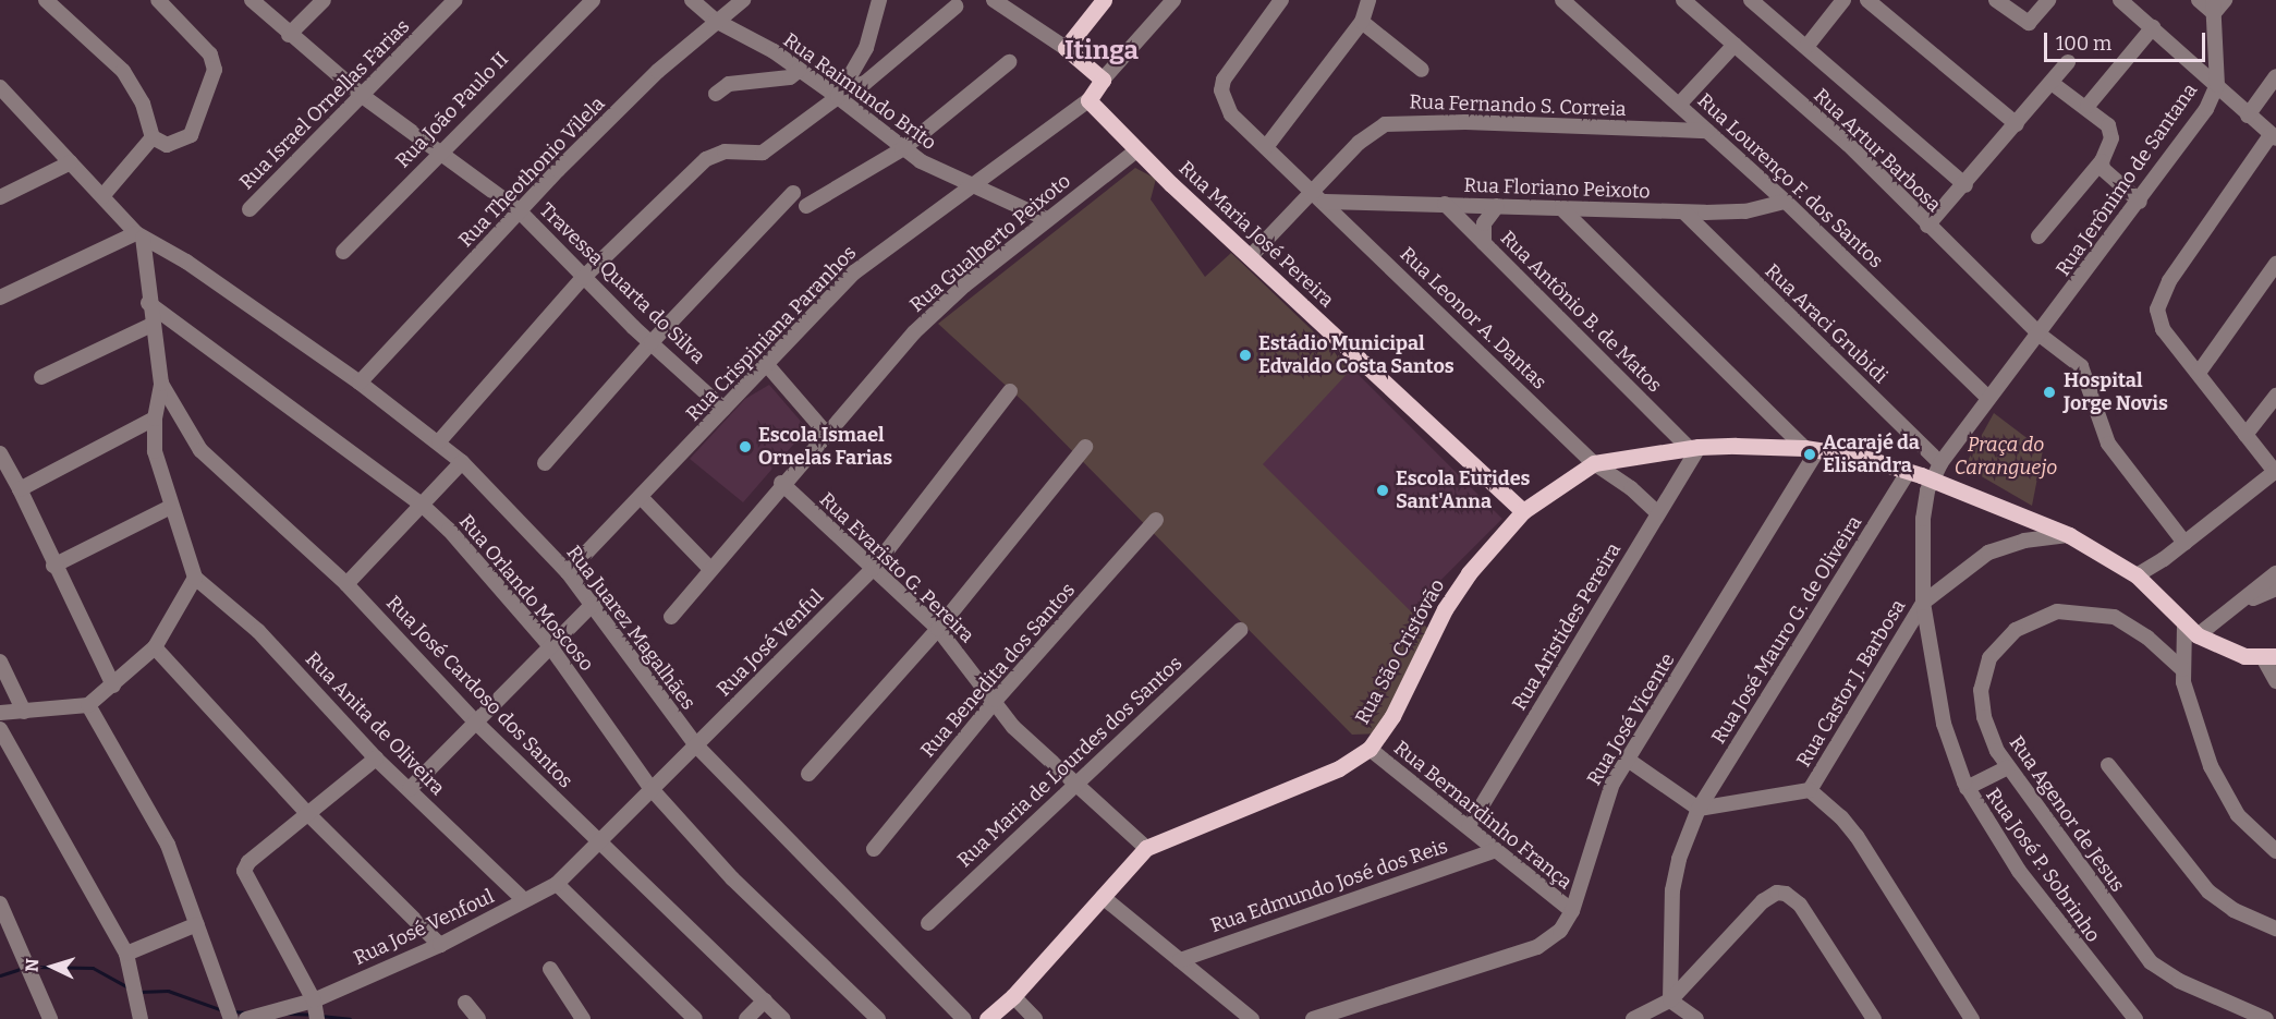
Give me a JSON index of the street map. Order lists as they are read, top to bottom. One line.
{"streets":{"main road":["Rua Maria José Pereira","Rua São Cristóvão"],"street":["Rua Raimundo Brito","Rua Israel Ornellas Farias","Rua Fernando S. Correia","Rua João Paulo II","Rua Artur Barbosa","Rua Theothonio Vilela","Rua Jerônimo de Santana","Rua Lourenço F. dos Santos","Rua Floriano Peixoto","Rua Gualberto Peixoto","Travessa Quarta do Silva","Rua Antônio B. de Matos","Rua Leonor A. Dantas","Rua Araci Grubidi","Rua Crispiniana Paranhos","Rua Evaristo G. Pereira","Rua Orlando Moscoso","Rua Aristides Pereira","Rua Juarez Magalhães","Rua José Mauro G. de Oliveira","Rua José Venful","Rua Benedita dos Santos","Rua Castor J. Barbosa","Rua José Cardoso dos Santos","Rua José Vicente","Rua Anita de Oliveira","Rua Maria de Lourdes dos Santos","Rua Agenor de Jesus","Rua Bernardinho França","Rua José P. Sobrinho","Rua Edmundo José dos Reis","Rua José Venfoul"]},"crossings":[["Rua Raimundo Brito","Rua Theothonio Vilela"],["Rua Raimundo Brito","Rua Gualberto Peixoto"],["Rua Raimundo Brito","Rua Crispiniana Paranhos"],["Rua Israel Ornellas Farias","Travessa Quarta do Silva"],["Rua Fernando S. Correia","Rua Lourenço F. dos Santos"],["Rua Fernando S. Correia","Rua Maria José Pereira"],["Rua Fernando S. Correia","Rua Leonor A. Dantas"],["Rua João Paulo II","Travessa Quarta do Silva"],["Rua Artur Barbosa","Rua Jerônimo de Santana"],["Rua Theothonio Vilela","Travessa Quarta do Silva"],["Rua Theothonio Vilela","Rua Juarez Magalhães"],["Rua Jerônimo de Santana","Rua Lourenço F. dos Santos"],["Rua Jerônimo de Santana","Rua Castor J. Barbosa"],["Rua Lourenço F. dos Santos","Rua Floriano Peixoto"],["Rua Lourenço F. dos Santos","Rua Castor J. Barbosa"],["Rua Floriano Peixoto","Rua Antônio B. de Matos"],["Rua Floriano Peixoto","Rua Leonor A. Dantas"],["Rua Floriano Peixoto","Rua Araci Grubidi"],["Rua Maria José Pereira","Rua Gualberto Peixoto"],["Rua Maria José Pereira","Rua Crispiniana Paranhos"],["Rua Maria José Pereira","Rua São Cristóvão"],["Travessa Quarta do Silva","Rua Crispiniana Paranhos"],["Rua Antônio B. de Matos","Rua Aristides Pereira"],["Rua Antônio B. de Matos","Rua São Cristóvão"],["Rua Leonor A. Dantas","Rua Aristides Pereira"],["Rua Leonor A. Dantas","Rua São Cristóvão"],["Rua Araci Grubidi","Rua Castor J. Barbosa"],["Rua Crispiniana Paranhos","Rua Juarez Magalhães"],["Rua Evaristo G. Pereira","Rua José Venful"],["Rua Evaristo G. Pereira","Rua São Cristóvão"],["Rua Evaristo G. Pereira","Rua Benedita dos Santos"],["Rua Evaristo G. Pereira","Rua Maria de Lourdes dos Santos"],["Rua Orlando Moscoso","Rua José Venful"],["Rua Orlando Moscoso","Rua José Venfoul"],["Rua Aristides Pereira","Rua São Cristóvão"],["Rua Aristides Pereira","Rua Bernardinho França"],["Rua Juarez Magalhães","Rua José Venful"],["Rua José Mauro G. de Oliveira","Rua São Cristóvão"],["Rua José Venful","Rua José Venfoul"],["Rua São Cristóvão","Rua Castor J. Barbosa"],["Rua São Cristóvão","Rua José Vicente"],["Rua São Cristóvão","Rua Bernardinho França"],["Rua Castor J. Barbosa","Rua José P. Sobrinho"],["Rua José Cardoso dos Santos","Rua José Venfoul"],["Rua José Vicente","Rua Bernardinho França"],["Rua Anita de Oliveira","Rua José Venfoul"],["Rua Bernardinho França","Rua Edmundo José dos Reis"]],"districts":["Itinga"],"parks":["Praça do Caranguejo"],"places":["Estádio Municipal Edvaldo Costa Santos","Hospital Jorge Novis","Escola Ismael Ornelas Farias","Acarajé da Elisandra","Escola Eurides Sant'Anna"],"scale_bar":"100 m","north":"left"}
